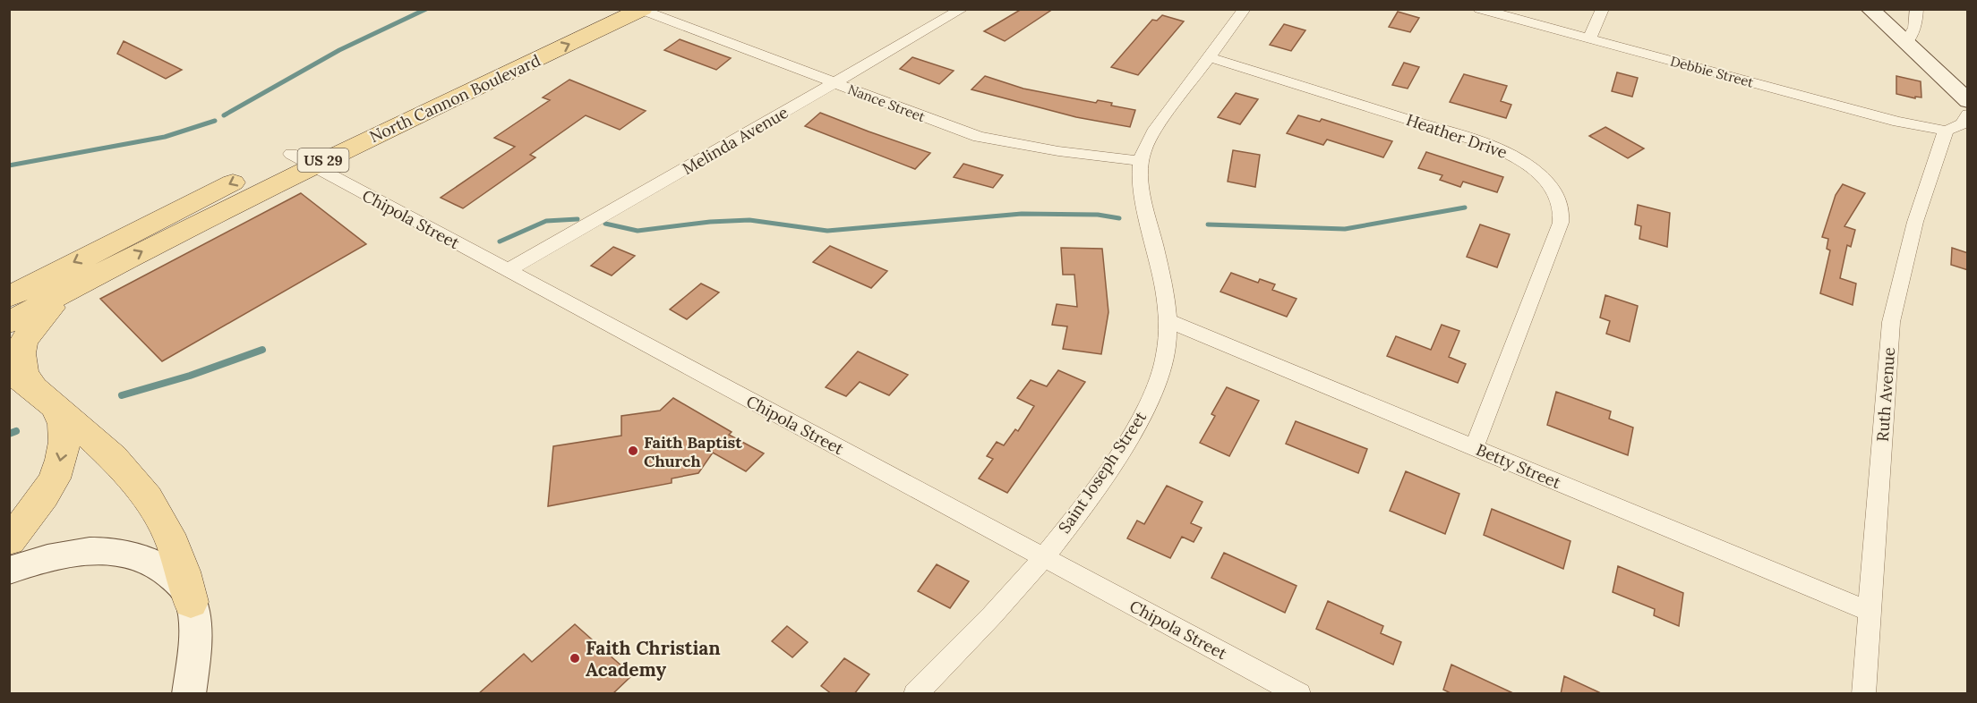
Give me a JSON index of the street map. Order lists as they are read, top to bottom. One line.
{"streets":{"main road":["North Cannon Boulevard","US 29"],"street":["Debbie Street","Nance Street","Heather Drive","Melinda Avenue","Chipola Street","Ruth Avenue","Betty Street","Saint Joseph Street"]},"crossings":[["Debbie Street","Ruth Avenue"],["North Cannon Boulevard","Nance Street"],["North Cannon Boulevard","Chipola Street"],["Nance Street","Melinda Avenue"],["Nance Street","Saint Joseph Street"],["Heather Drive","Betty Street"],["Heather Drive","Saint Joseph Street"],["Melinda Avenue","Chipola Street"],["Chipola Street","Saint Joseph Street"],["Ruth Avenue","Betty Street"],["Betty Street","Saint Joseph Street"]],"places":["Faith Baptist Church","Faith Christian Academy"]}
